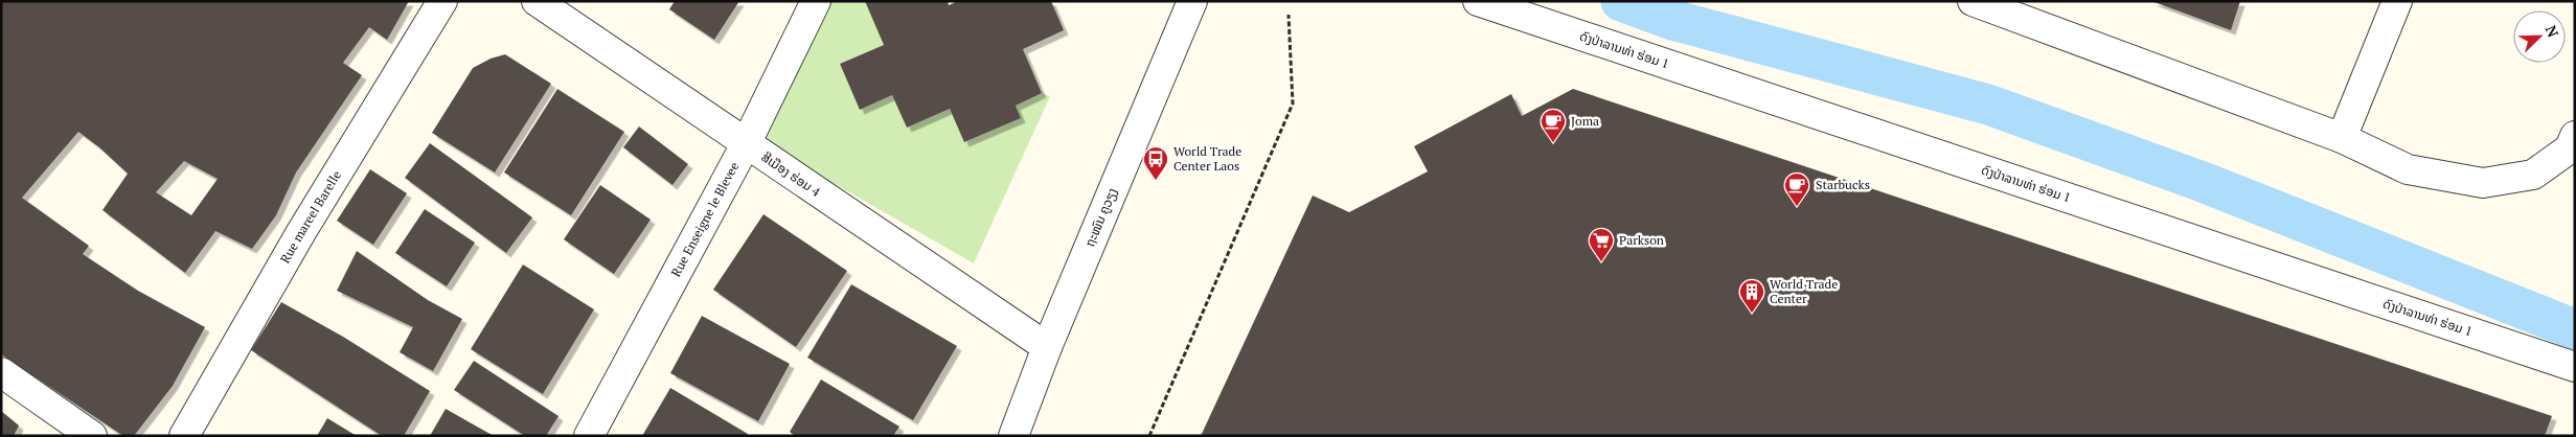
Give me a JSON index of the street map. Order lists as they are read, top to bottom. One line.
{"streets":{"street":["ດົງປ່າລານທ່າ ຮ່ອມ 1","ສີເມືອງ ຮ່ອມ 4","Rue mareel Barelle","ຖະໜົນ ຄູວຽງ","Rue Enseigne le Blevee"]},"crossings":[["ສີເມືອງ ຮ່ອມ 4","ຖະໜົນ ຄູວຽງ"],["ສີເມືອງ ຮ່ອມ 4","Rue Enseigne le Blevee"]],"places":{"cafe":["Joma","Starbucks"],"bus stop":["World Trade Center Laos"],"supermarket":["Parkson"],"building":["World Trade Center"]},"north":"top right"}
